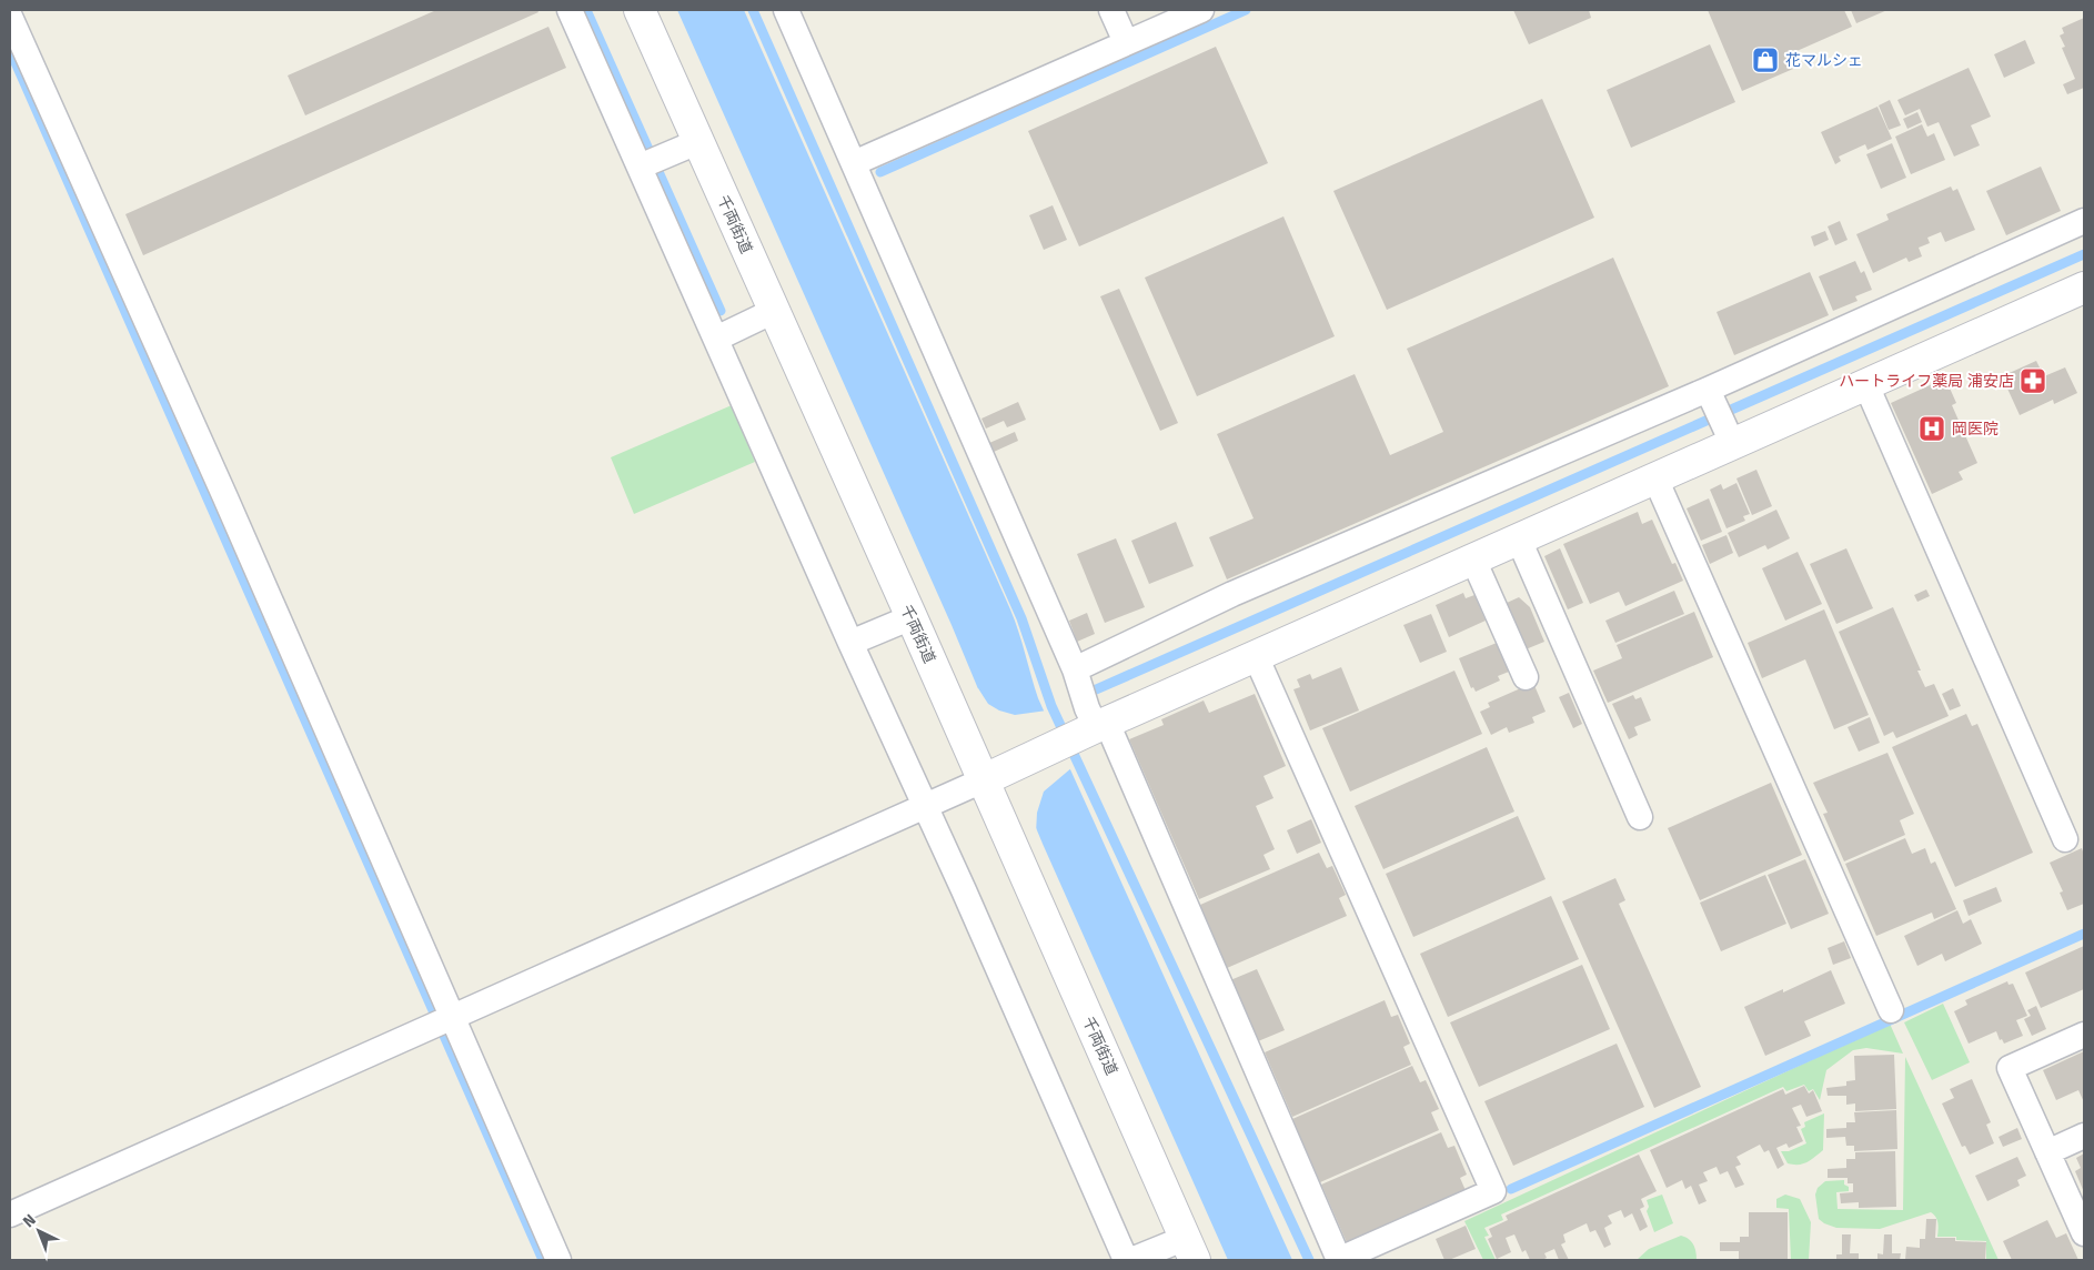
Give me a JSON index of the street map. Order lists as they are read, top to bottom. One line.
{"streets":{"street":["千両街道"]},"places":{"shop":["花マルシェ"],"pharmacy":["ハートライフ薬局 浦安店"],"hospital":["岡医院"]},"north":"top left"}
